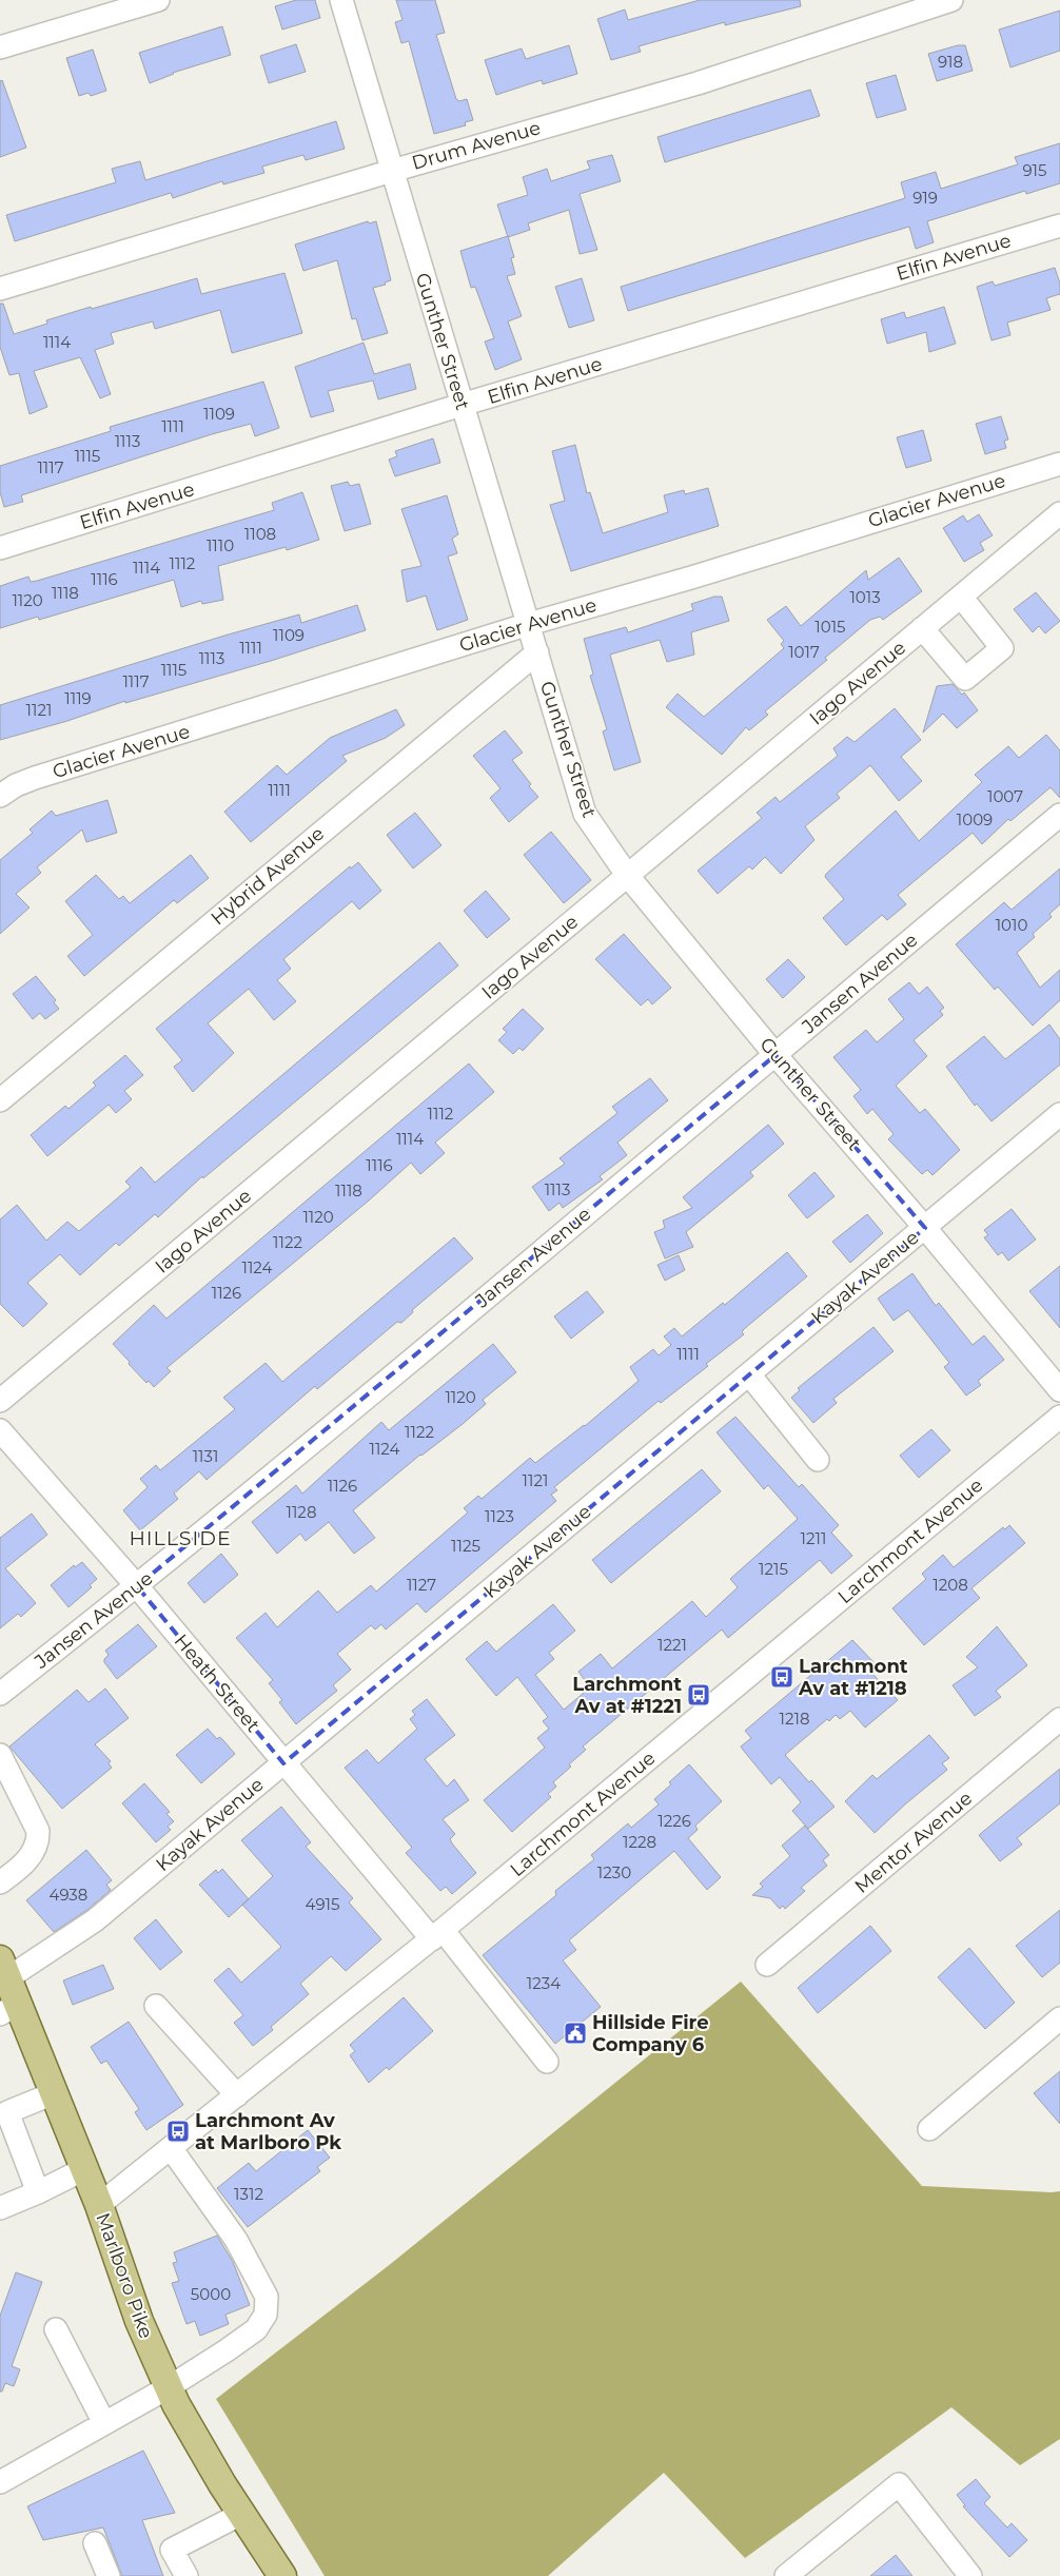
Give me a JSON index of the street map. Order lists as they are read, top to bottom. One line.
{"streets":{"main road":["Marlboro Pike"],"street":["Drum Avenue","Elfin Avenue","Gunther Street","Glacier Avenue","Iago Avenue","Hybrid Avenue","Jansen Avenue","Kayak Avenue","Larchmont Avenue","Heath Street","Mentor Avenue"]},"crossings":[["Drum Avenue","Gunther Street"],["Elfin Avenue","Gunther Street"],["Gunther Street","Glacier Avenue"],["Gunther Street","Iago Avenue"],["Gunther Street","Hybrid Avenue"],["Gunther Street","Jansen Avenue"],["Gunther Street","Kayak Avenue"],["Jansen Avenue","Heath Street"],["Kayak Avenue","Heath Street"],["Kayak Avenue","Marlboro Pike"],["Larchmont Avenue","Heath Street"],["Larchmont Avenue","Marlboro Pike"]],"districts":["HILLSIDE"],"places":{"bus stop":["Larchmont Av at #1218","Larchmont Av at #1221","Larchmont Av at Marlboro Pk"],"public building":["Hillside Fire Company 6"]},"house_numbers":["918","915","919","1114","1109","1111","1113","1115","1117","1108","1110","1112","1114","1116","1118","1013","1120","1015","1109","1111","1017","1113","1115","1117","1119","1121","1111","1007","1009","1010","1112","1114","1116","1113","1118","1120","1122","1124","1126","1111","1120","1122","1124","1131","1121","1126","1128","1123","1211","1125","1215","1127","1208","1221","1218","1226","1228","1230","4938","4915","1234","1312","5000"]}
